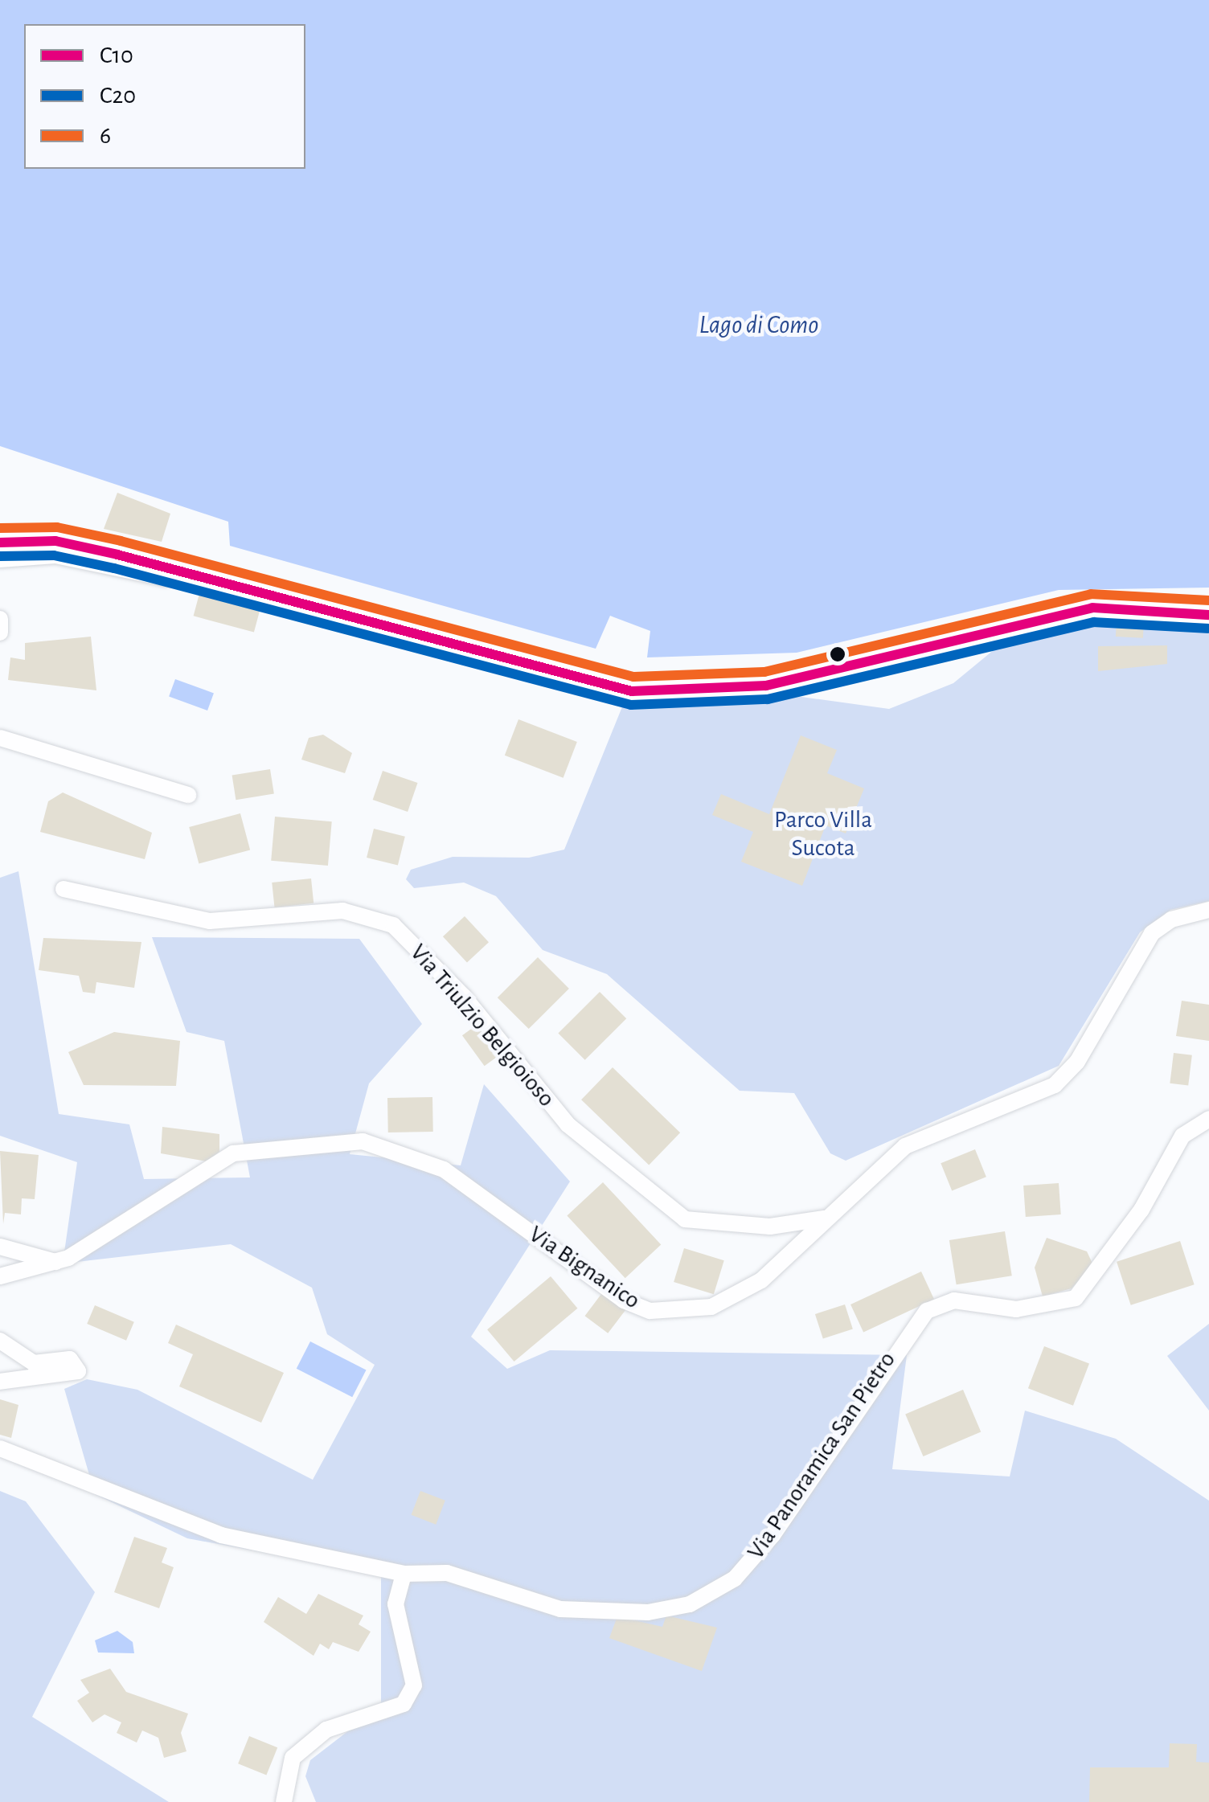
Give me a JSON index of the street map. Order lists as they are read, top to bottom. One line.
{"streets":{"street":["Via Triulzio Belgioioso","Via Bignanico","Via Panoramica San Pietro"]},"crossings":[["Via Triulzio Belgioioso","Via Bignanico"]],"water":["Lago di Como"],"parks":["Parco Villa Sucota"],"lines":["transit line 6","transit line C10","transit line C20"],"legend":["C10","C20","6"]}
